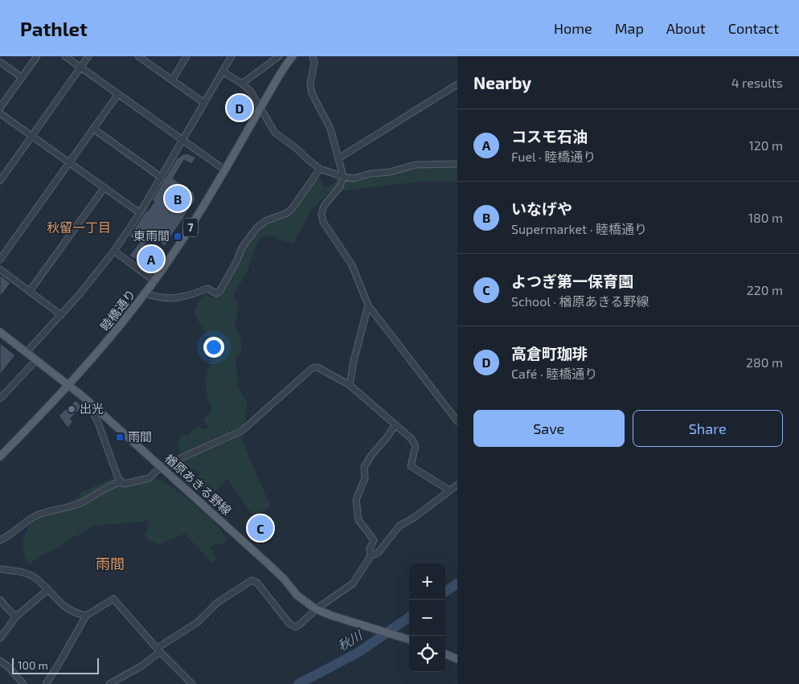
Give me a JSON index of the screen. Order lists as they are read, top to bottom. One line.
{"streets":{"main road":["7","睦橋通り","楢原あきる野線"]},"crossings":[["睦橋通り","楢原あきる野線"]],"districts":["秋留一丁目","雨間"],"water":["秋川"],"places":{"transit":["東雨間","雨間"],"other":["出光"]},"scale_bar":"100 m","page":{"header":"Pathlet","nav":["Home","Map","About","Contact"],"heading":["Nearby","4 results"],"pins":["D","B","A","C"],"list":[{"mark":"A","name":"コスモ石油","note":"Fuel · 睦橋通り","value":"120 m"},{"mark":"B","name":"いなげや","note":"Supermarket · 睦橋通り","value":"180 m"},{"mark":"C","name":"よつぎ第一保育園","note":"School · 楢原あきる野線","value":"220 m"},{"mark":"D","name":"高倉町珈琲","note":"Café · 睦橋通り","value":"280 m"}],"buttons":["Save","Share"],"map_buttons":["+","−"],"scale":"100 m"}}
